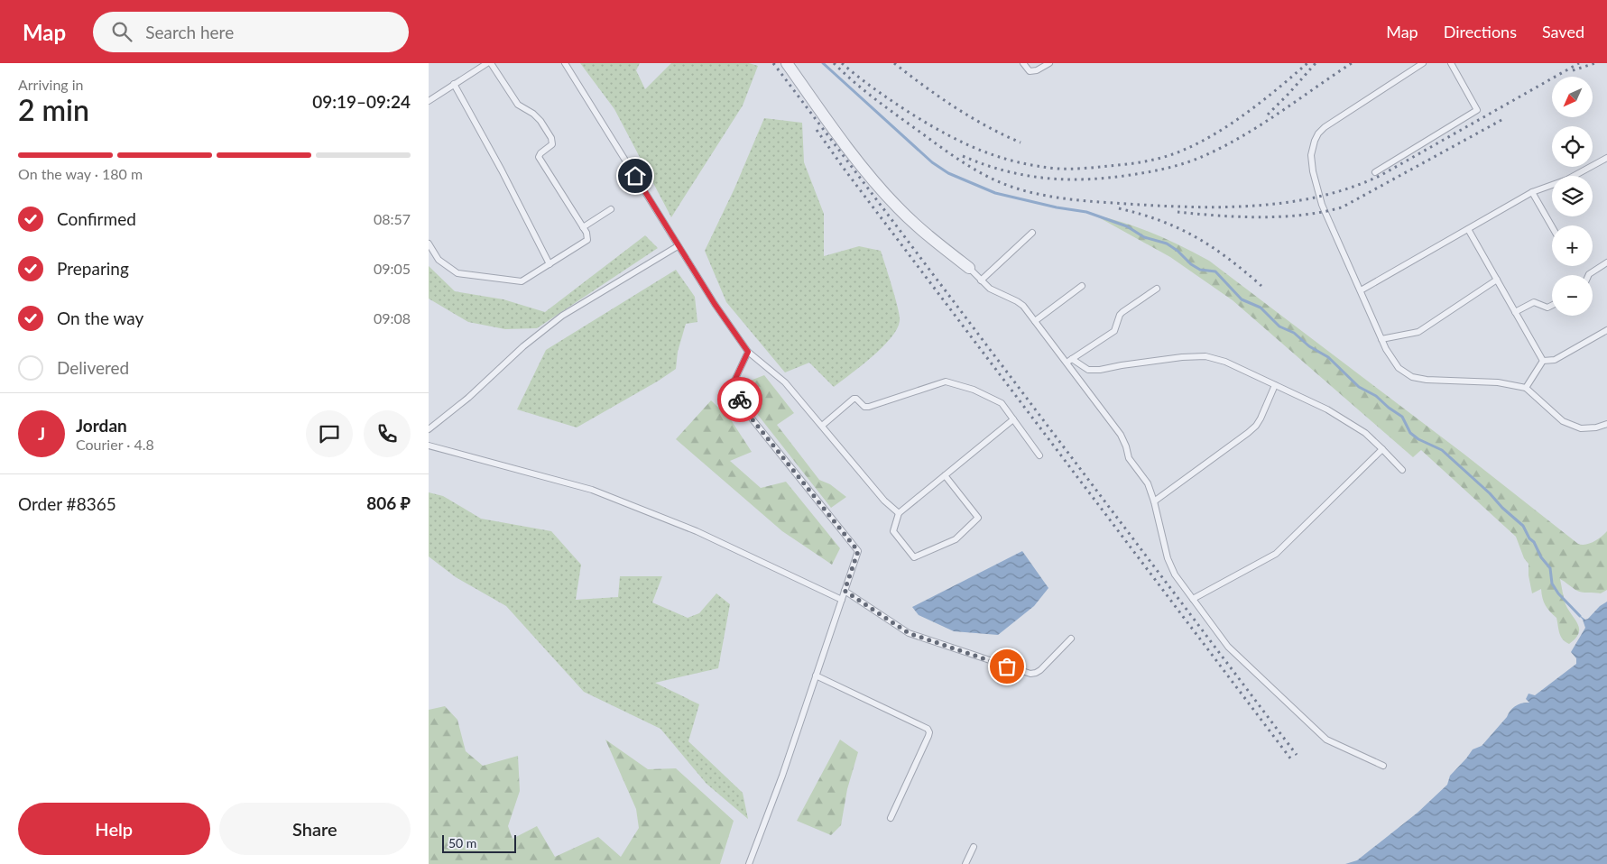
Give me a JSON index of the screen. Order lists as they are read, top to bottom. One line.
{"scale_bar":"50 m","north":"bottom left","page":{"header":"Map","search":"Search here","nav":["Map","Directions","Saved"],"heading":["2 min","Arriving in","09:19–09:24"],"panel":["Jordan","Courier · 4.8","Order #8365","806 ₽"],"map_buttons":["+","−"],"bar":"On the way · 180 m","list":[["Confirmed","08:57"],["Preparing","09:05"],["On the way","09:08"],"Delivered"],"round":"J","buttons":["Help","Share"],"scale":"50 m"}}
